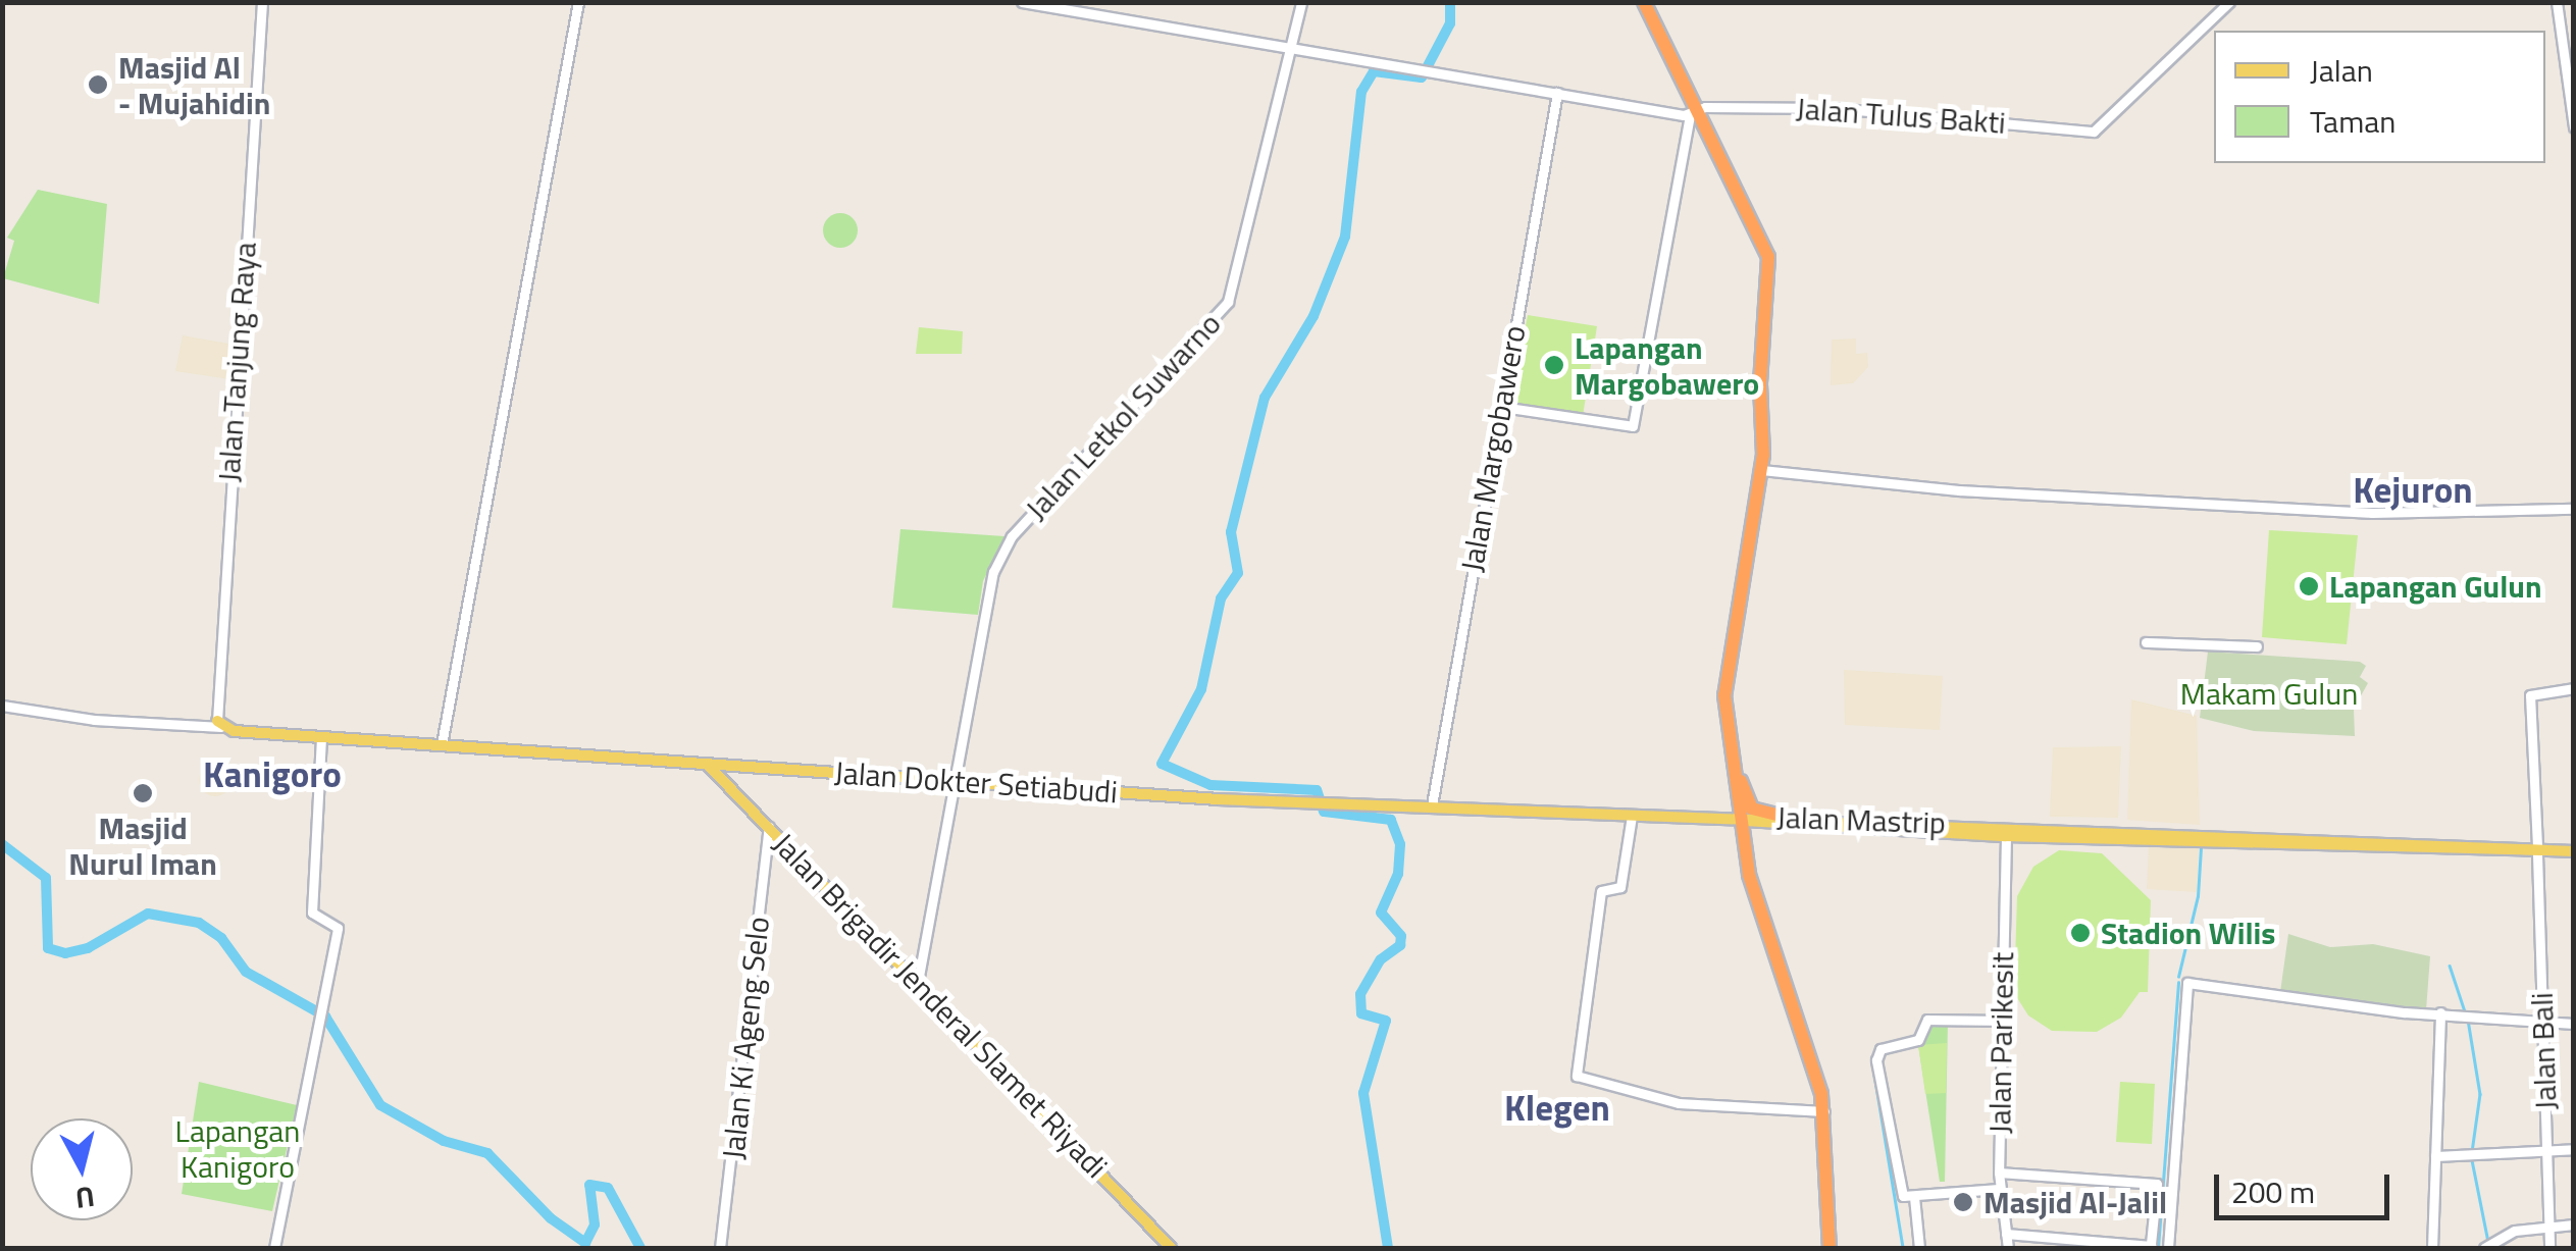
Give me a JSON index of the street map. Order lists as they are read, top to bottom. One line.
{"streets":{"main road":["Jalan Dokter Setiabudi","Jalan Mastrip","Jalan Brigadir Jenderal Slamet Riyadi"],"street":["Jalan Tulus Bakti","Jalan Tanjung Raya","Jalan Letkol Suwarno","Jalan Margobawero","Jalan Ki Ageng Selo","Jalan Parikesit","Jalan Bali"]},"crossings":[["Jalan Tulus Bakti","Jalan Letkol Suwarno"],["Jalan Tulus Bakti","Jalan Margobawero"],["Jalan Tanjung Raya","Jalan Dokter Setiabudi"],["Jalan Letkol Suwarno","Jalan Dokter Setiabudi"],["Jalan Letkol Suwarno","Jalan Brigadir Jenderal Slamet Riyadi"],["Jalan Margobawero","Jalan Dokter Setiabudi"],["Jalan Dokter Setiabudi","Jalan Mastrip"],["Jalan Dokter Setiabudi","Jalan Brigadir Jenderal Slamet Riyadi"],["Jalan Mastrip","Jalan Parikesit"],["Jalan Mastrip","Jalan Bali"],["Jalan Brigadir Jenderal Slamet Riyadi","Jalan Ki Ageng Selo"]],"districts":["Kejuron","Kanigoro","Klegen"],"parks":["Makam Gulun","Lapangan Kanigoro"],"places":["Masjid Al - Mujahidin","Lapangan Margobawero","Lapangan Gulun","Masjid Nurul Iman","Stadion Wilis","Masjid Al-Jalil"],"legend":["Jalan","Taman"],"scale_bar":"200 m","north":"bottom"}
